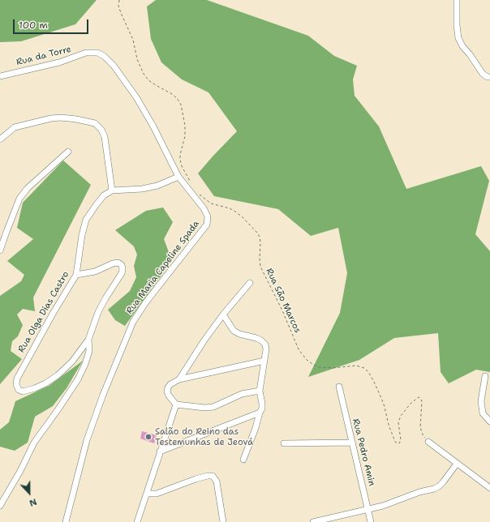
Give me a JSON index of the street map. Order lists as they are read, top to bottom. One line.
{"streets":{"street":["Rua da Torre","Rua Maria Capeline Spada","Rua Olga Dias Castro","Rua Pedro Amin"],"path":["Rua São Marcos"]},"crossings":[["Rua da Torre","Rua Maria Capeline Spada"]],"places":["Salão do Reino das Testemunhas de Jeová"],"scale_bar":"100 m","north":"bottom"}
